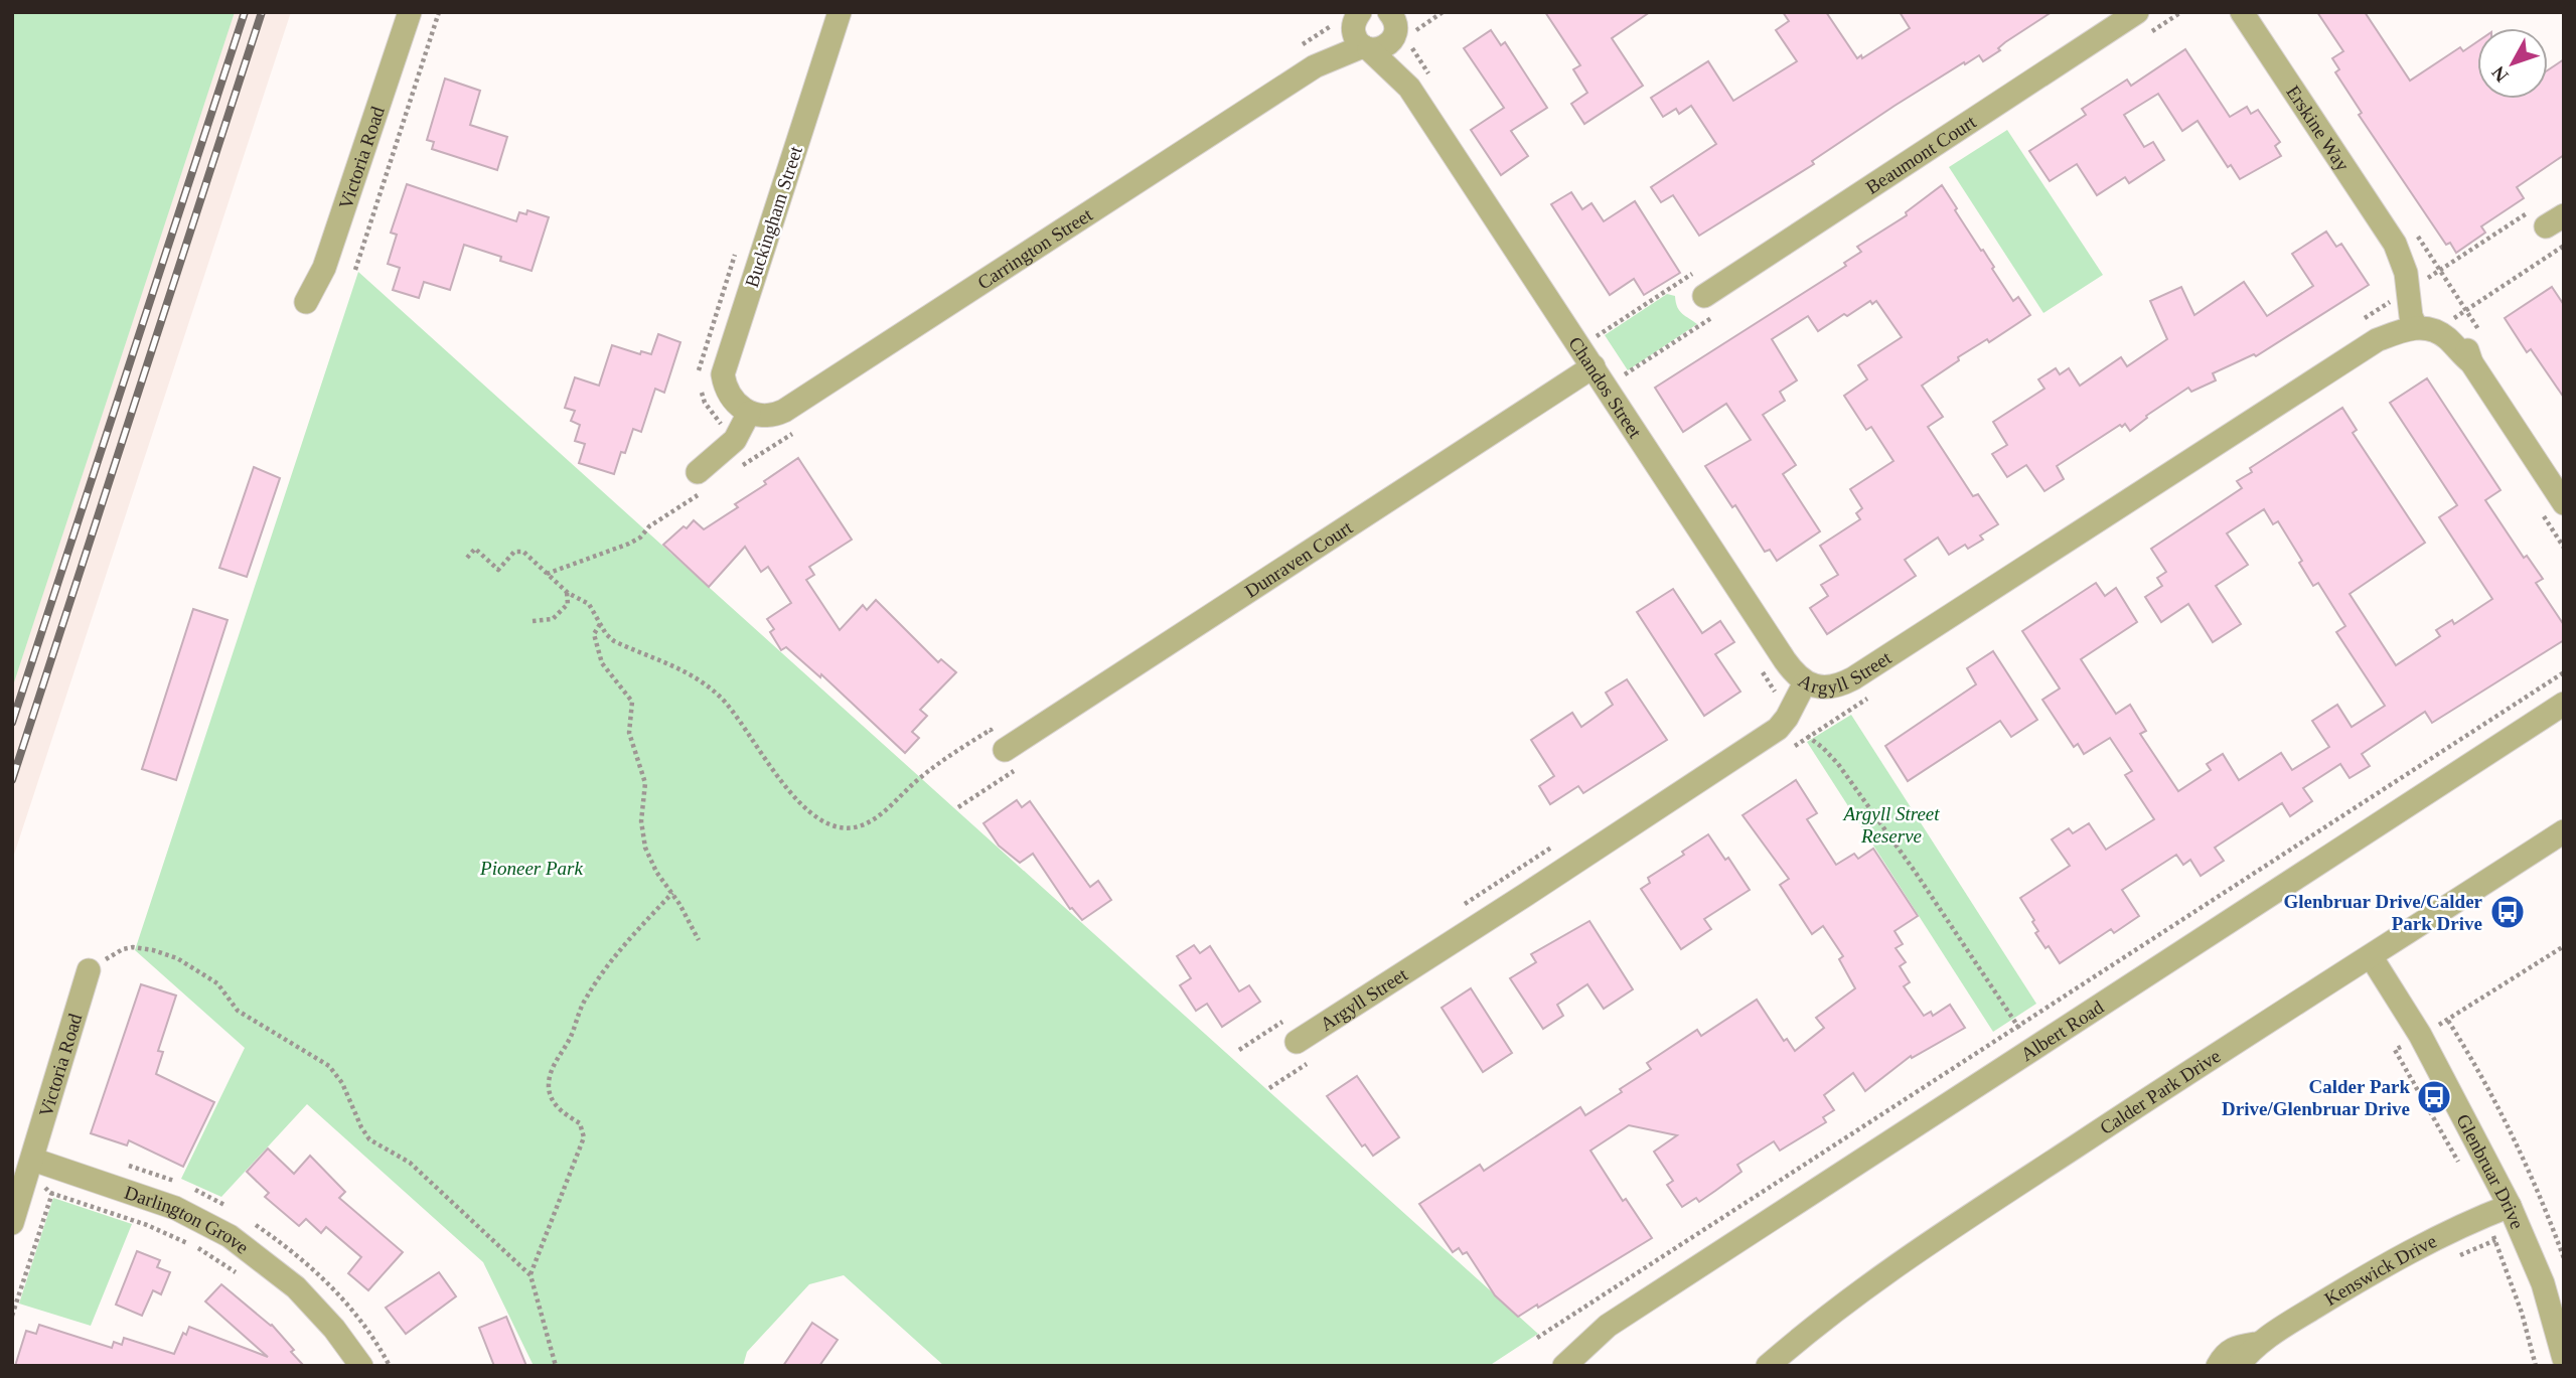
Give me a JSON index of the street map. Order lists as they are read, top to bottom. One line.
{"streets":{"street":["Erskine Way","Beaumont Court","Victoria Road","Buckingham Street","Carrington Street","Chandos Street","Dunraven Court","Argyll Street","Albert Road","Calder Park Drive","Glenbruar Drive","Darlington Grove","Kenswick Drive"]},"crossings":[["Erskine Way","Argyll Street"],["Victoria Road","Darlington Grove"],["Buckingham Street","Carrington Street"],["Chandos Street","Dunraven Court"],["Chandos Street","Argyll Street"],["Calder Park Drive","Glenbruar Drive"],["Glenbruar Drive","Kenswick Drive"]],"parks":["Argyll Street Reserve","Pioneer Park"],"places":{"bus stop":["Glenbruar Drive/Calder Park Drive","Calder Park Drive/Glenbruar Drive"]},"north":"bottom left"}
